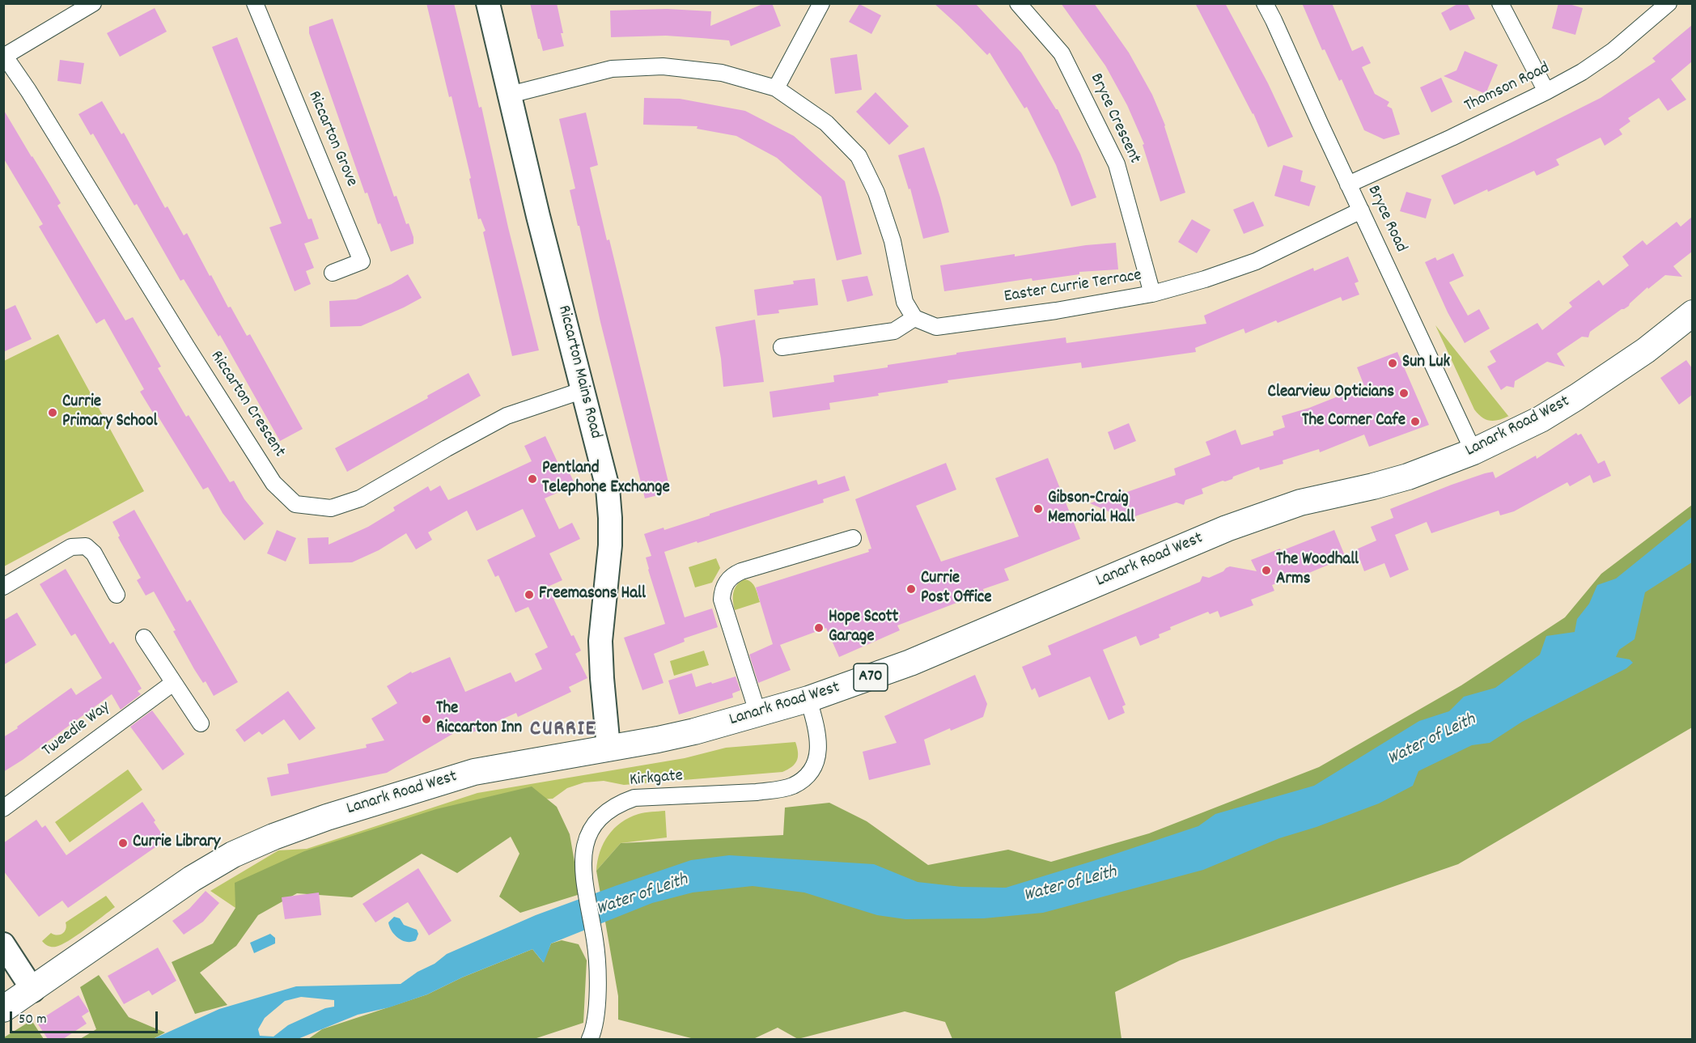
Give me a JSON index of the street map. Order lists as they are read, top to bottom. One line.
{"streets":{"main road":["Lanark Road West","A70"],"street":["Thomson Road","Bryce Crescent","Riccarton Grove","Bryce Road","Easter Currie Terrace","Riccarton Mains Road","Riccarton Crescent","Tweedie Way","Kirkgate"]},"crossings":[["Thomson Road","Bryce Road"],["Bryce Crescent","Easter Currie Terrace"],["Bryce Road","Easter Currie Terrace"],["Bryce Road","Lanark Road West"],["Riccarton Mains Road","Riccarton Crescent"],["Riccarton Mains Road","Lanark Road West"],["Lanark Road West","Kirkgate"]],"districts":["CURRIE"],"water":["Water of Leith"],"places":["Sun Luk","Clearview Opticians","Currie Primary School","The Corner Cafe","Pentland Telephone Exchange","Gibson-Craig Memorial Hall","The Woodhall Arms","Currie Post Office","Freemasons Hall","Hope Scott Garage","The Riccarton Inn","Currie Library"],"scale_bar":"50 m"}
